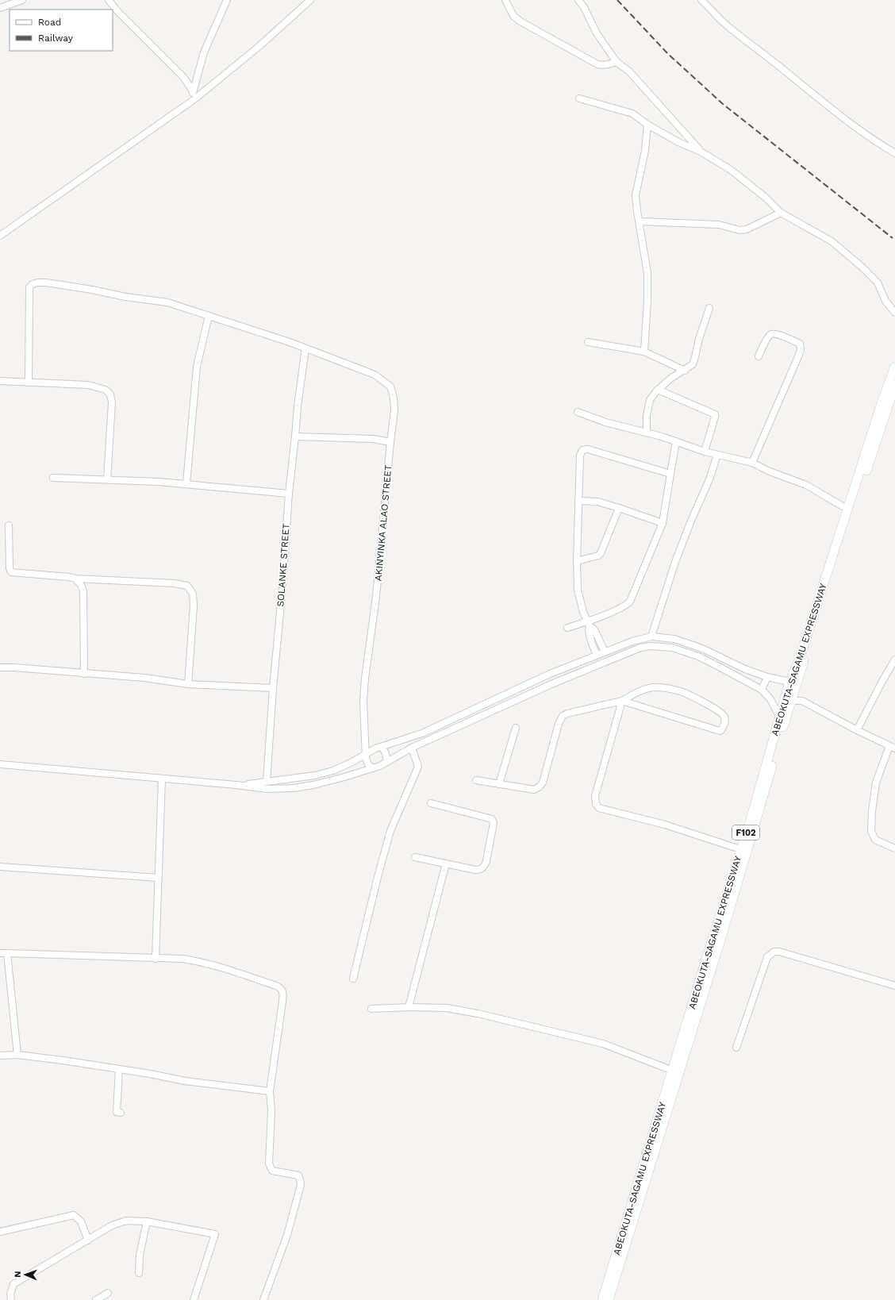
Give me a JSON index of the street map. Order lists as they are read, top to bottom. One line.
{"streets":{"highway":["ABEOKUTA-SAGAMU EXPRESSWAY","F102"],"street":["AKINYINKA ALAO STREET","SOLANKE STREET"]},"crossings":[["AKINYINKA ALAO STREET","SOLANKE STREET"]],"legend":["Road","Railway"],"north":"left"}
